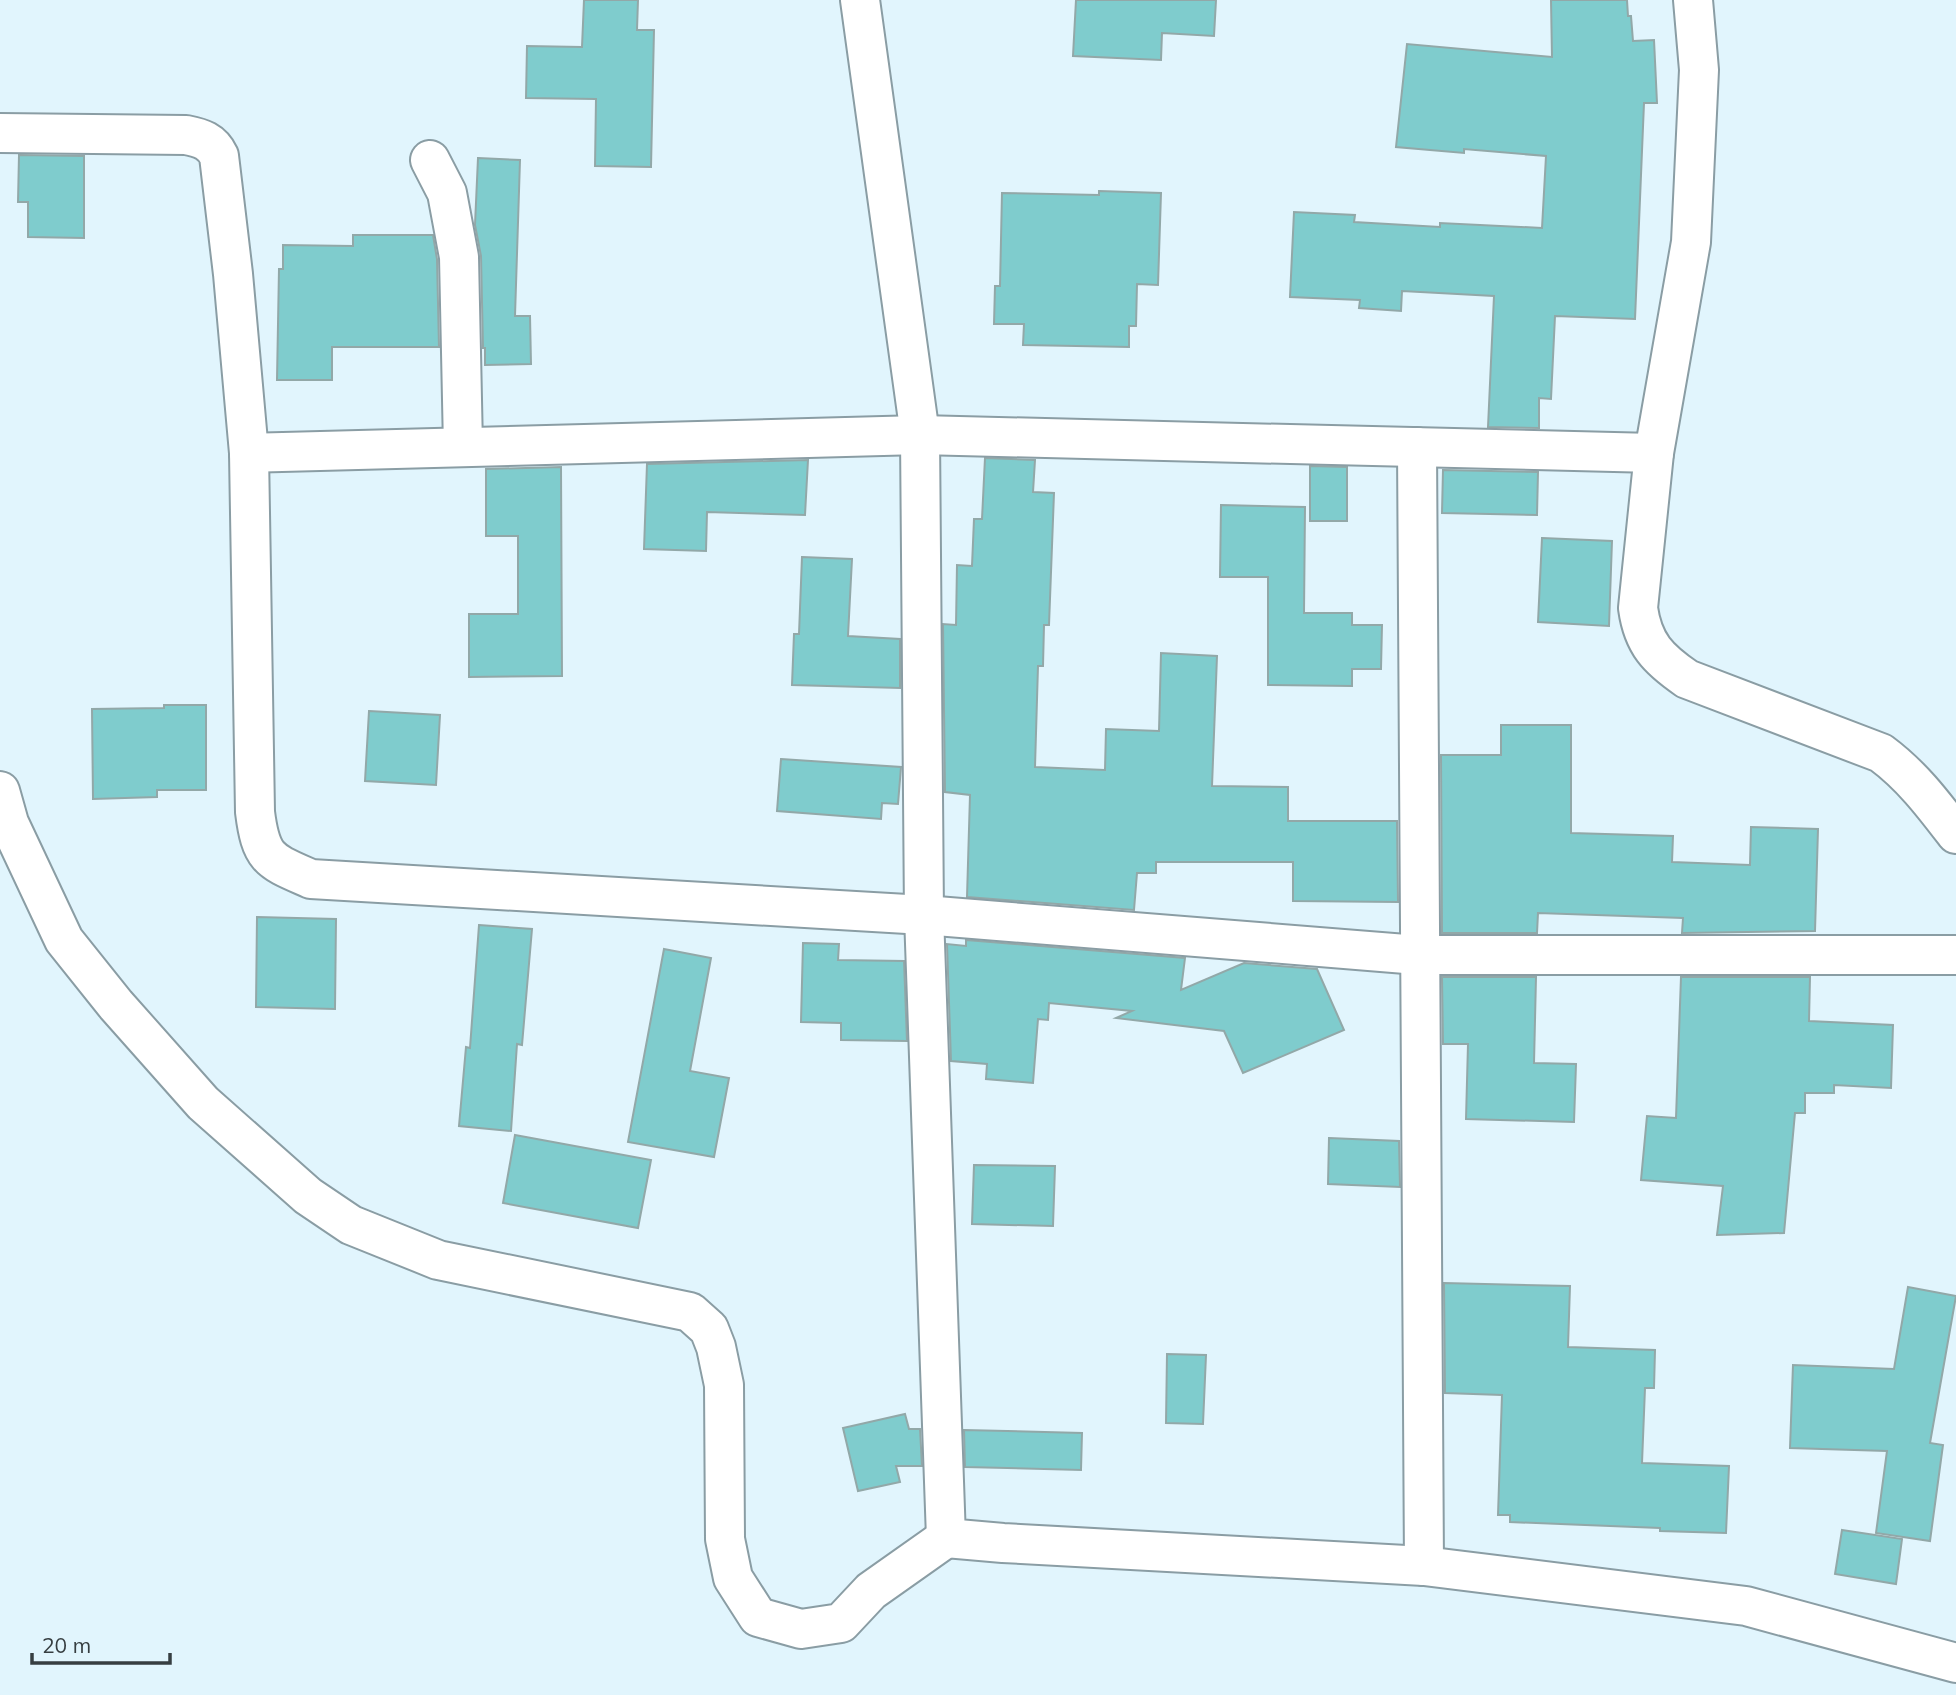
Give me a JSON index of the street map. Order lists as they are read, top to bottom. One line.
{"scale_bar":"20 m"}
